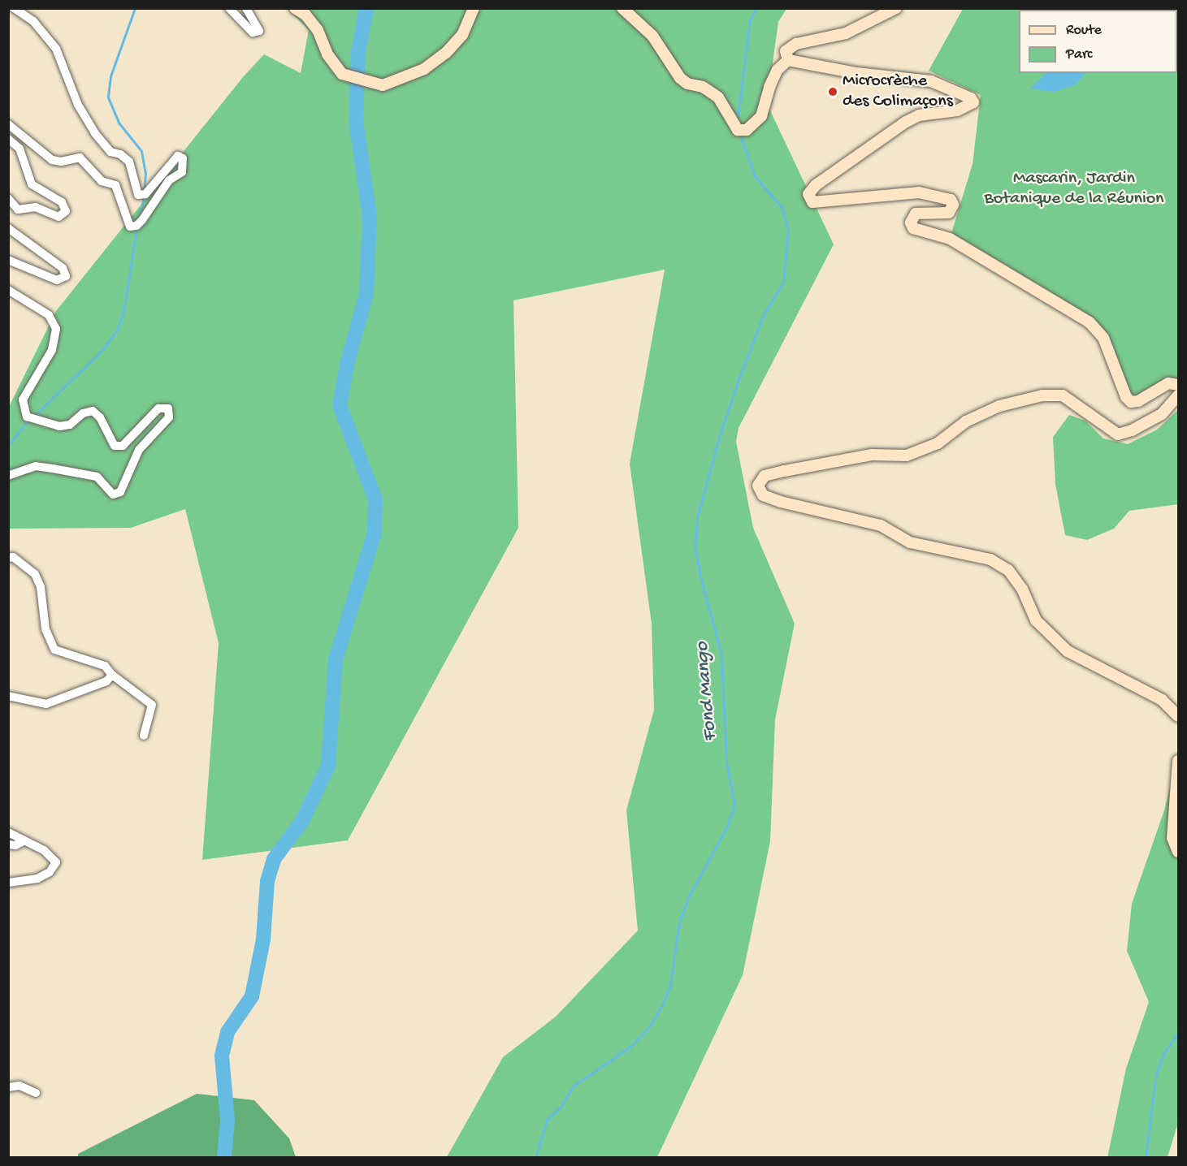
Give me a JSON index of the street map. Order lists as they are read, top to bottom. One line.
{"water":["Fond Mango"],"parks":["Mascarin, Jardin Botanique de la Réunion"],"places":["Microcrèche des Colimaçons"],"legend":["Route","Parc"]}
